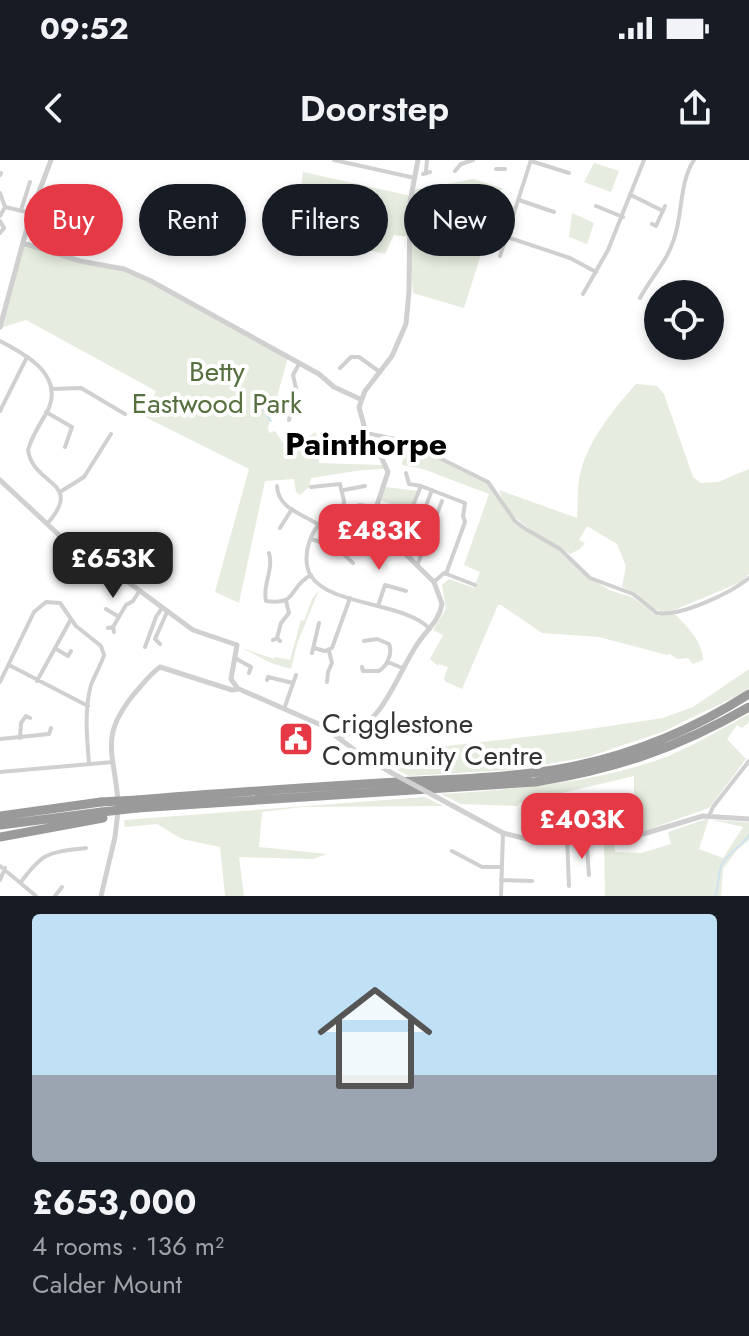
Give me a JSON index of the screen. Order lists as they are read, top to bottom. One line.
{"districts":["Painthorpe"],"parks":["Betty Eastwood Park"],"places":{"public building":["Crigglestone Community Centre"]},"page":{"status":"09:52","header":"Doorstep","chip":["Buy","Rent","Filters","New"],"price":["£483K","£653K","£403K"],"list":[{"name":"£653,000","note":"4 rooms · 136 m² · Calder Mount"}]}}
